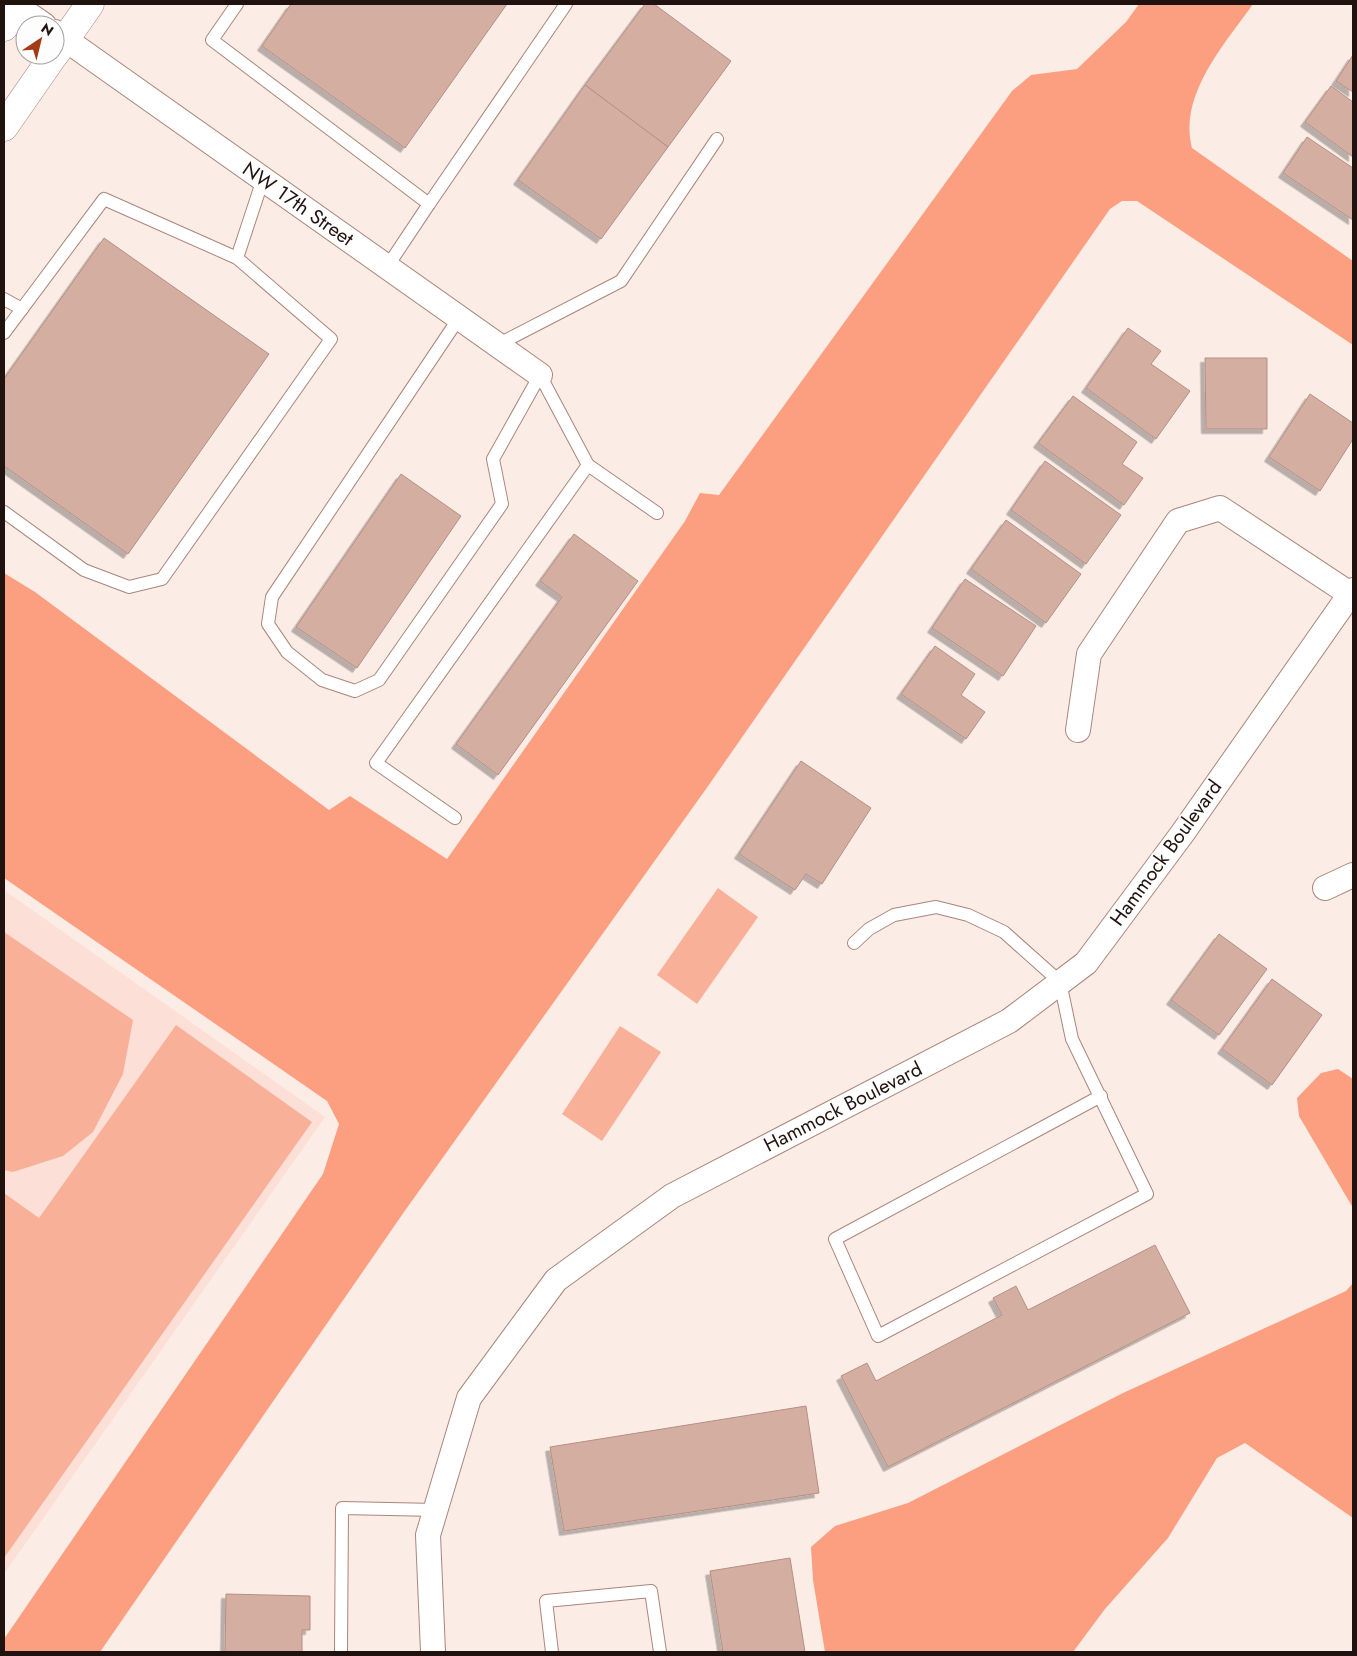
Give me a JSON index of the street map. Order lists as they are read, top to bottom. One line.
{"streets":{"street":["NW 17th Street","Hammock Boulevard"]},"north":"top right"}
